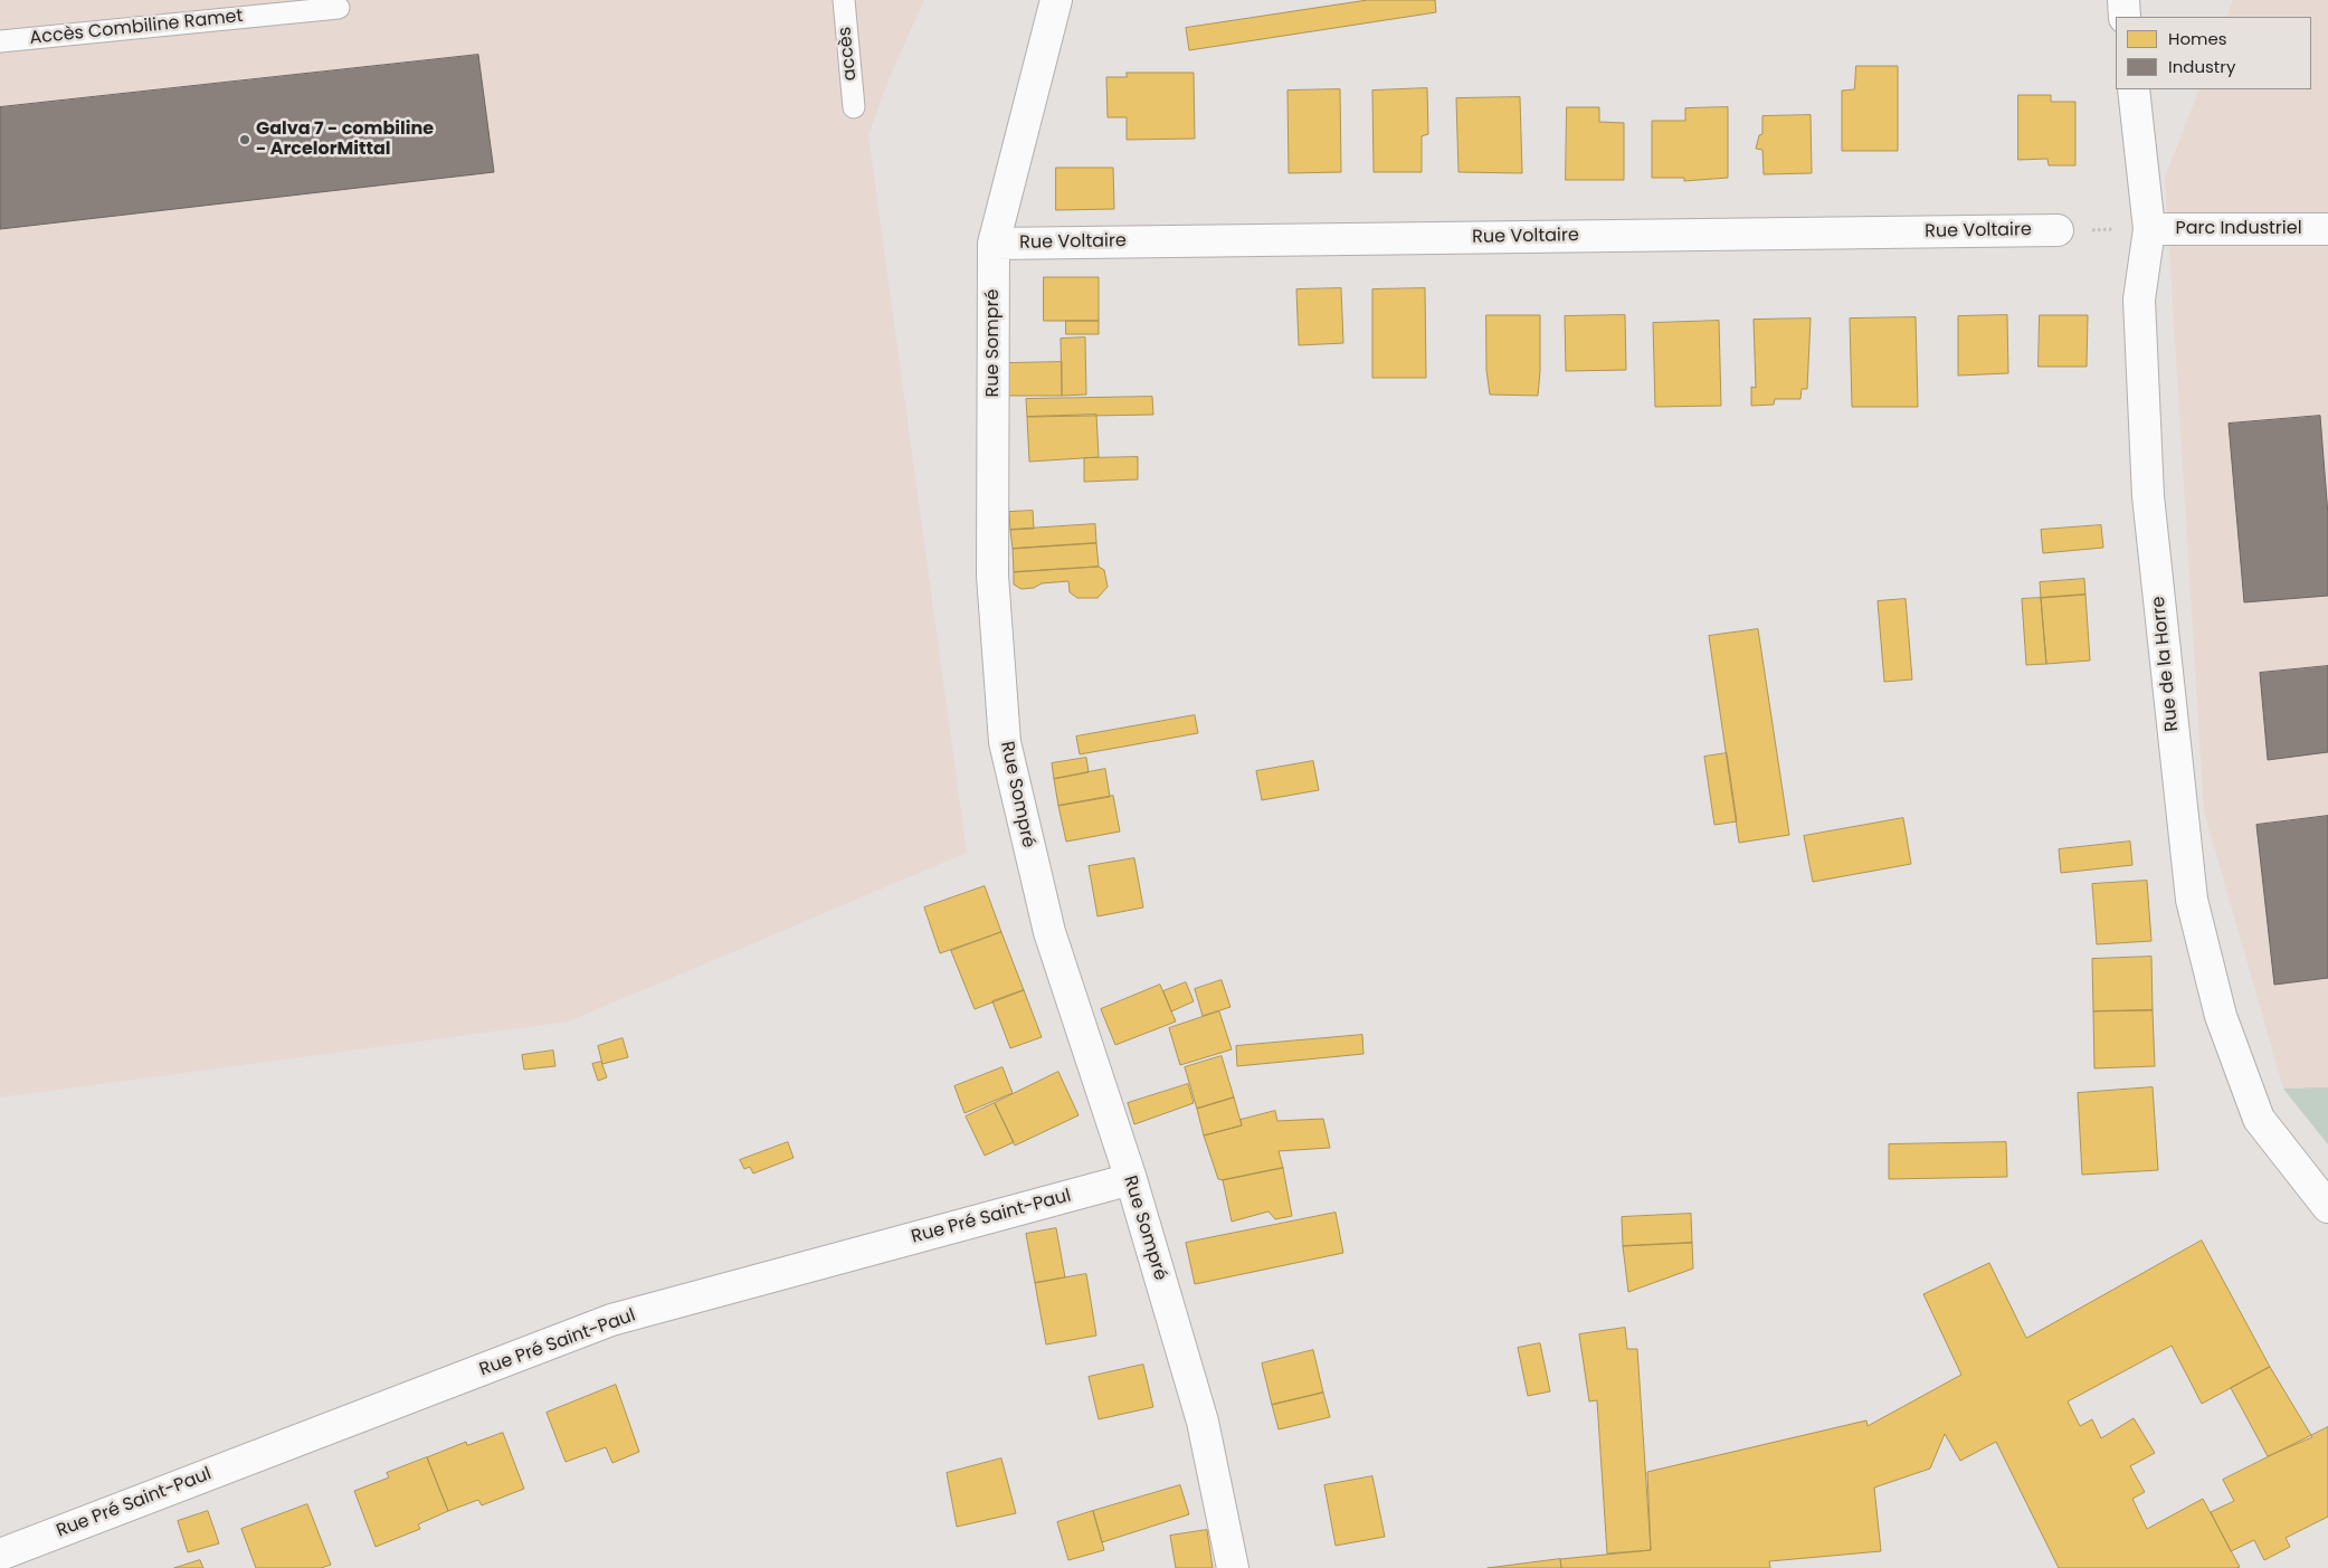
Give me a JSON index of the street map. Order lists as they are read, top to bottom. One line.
{"streets":{"street":["Parc Industriel","Rue Voltaire","Rue Sompré","Rue de la Horre","Rue Pré Saint-Paul"],"lane":["Accès Combiline Ramet","accès"]},"crossings":[["Parc Industriel","Rue de la Horre"],["Rue Voltaire","Rue Sompré"],["Rue Sompré","Rue Pré Saint-Paul"]],"places":["Galva 7 - combiline - ArcelorMittal"],"legend":["Homes","Industry"]}
